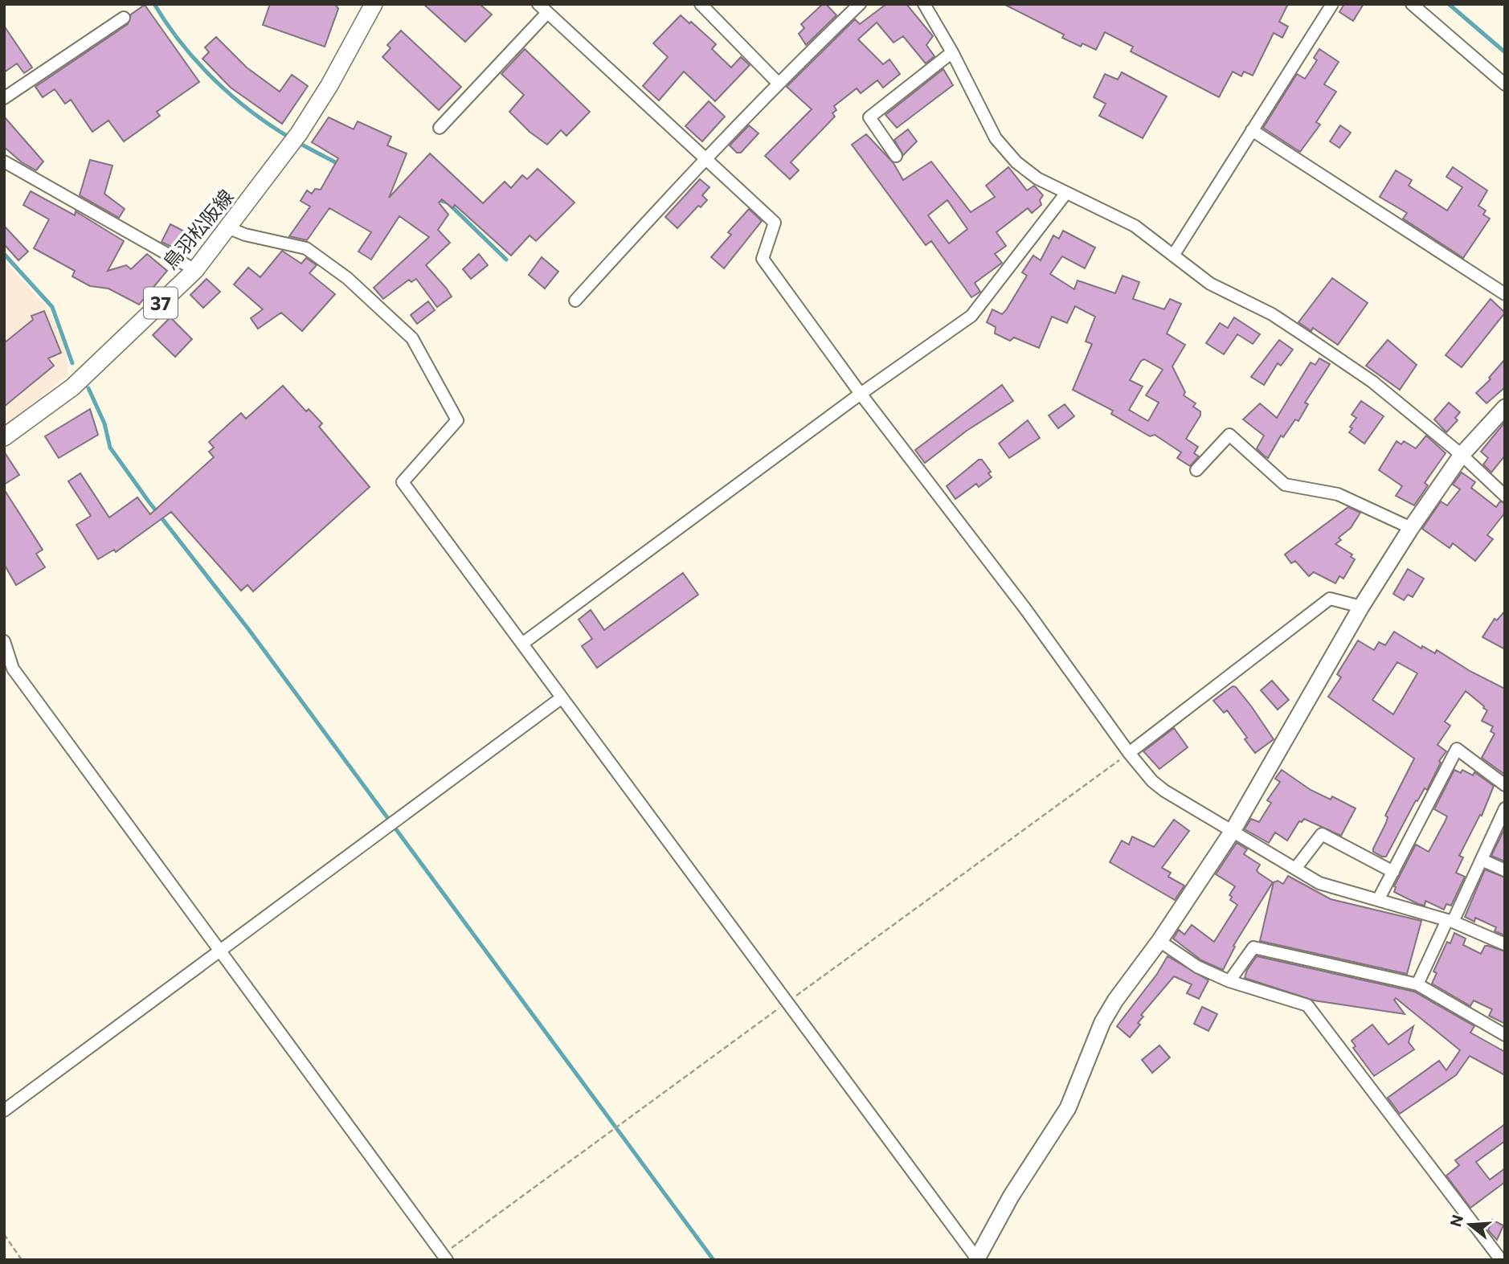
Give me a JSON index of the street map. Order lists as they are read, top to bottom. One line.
{"streets":{"main road":["鳥羽松阪線","37"]},"north":"left"}
